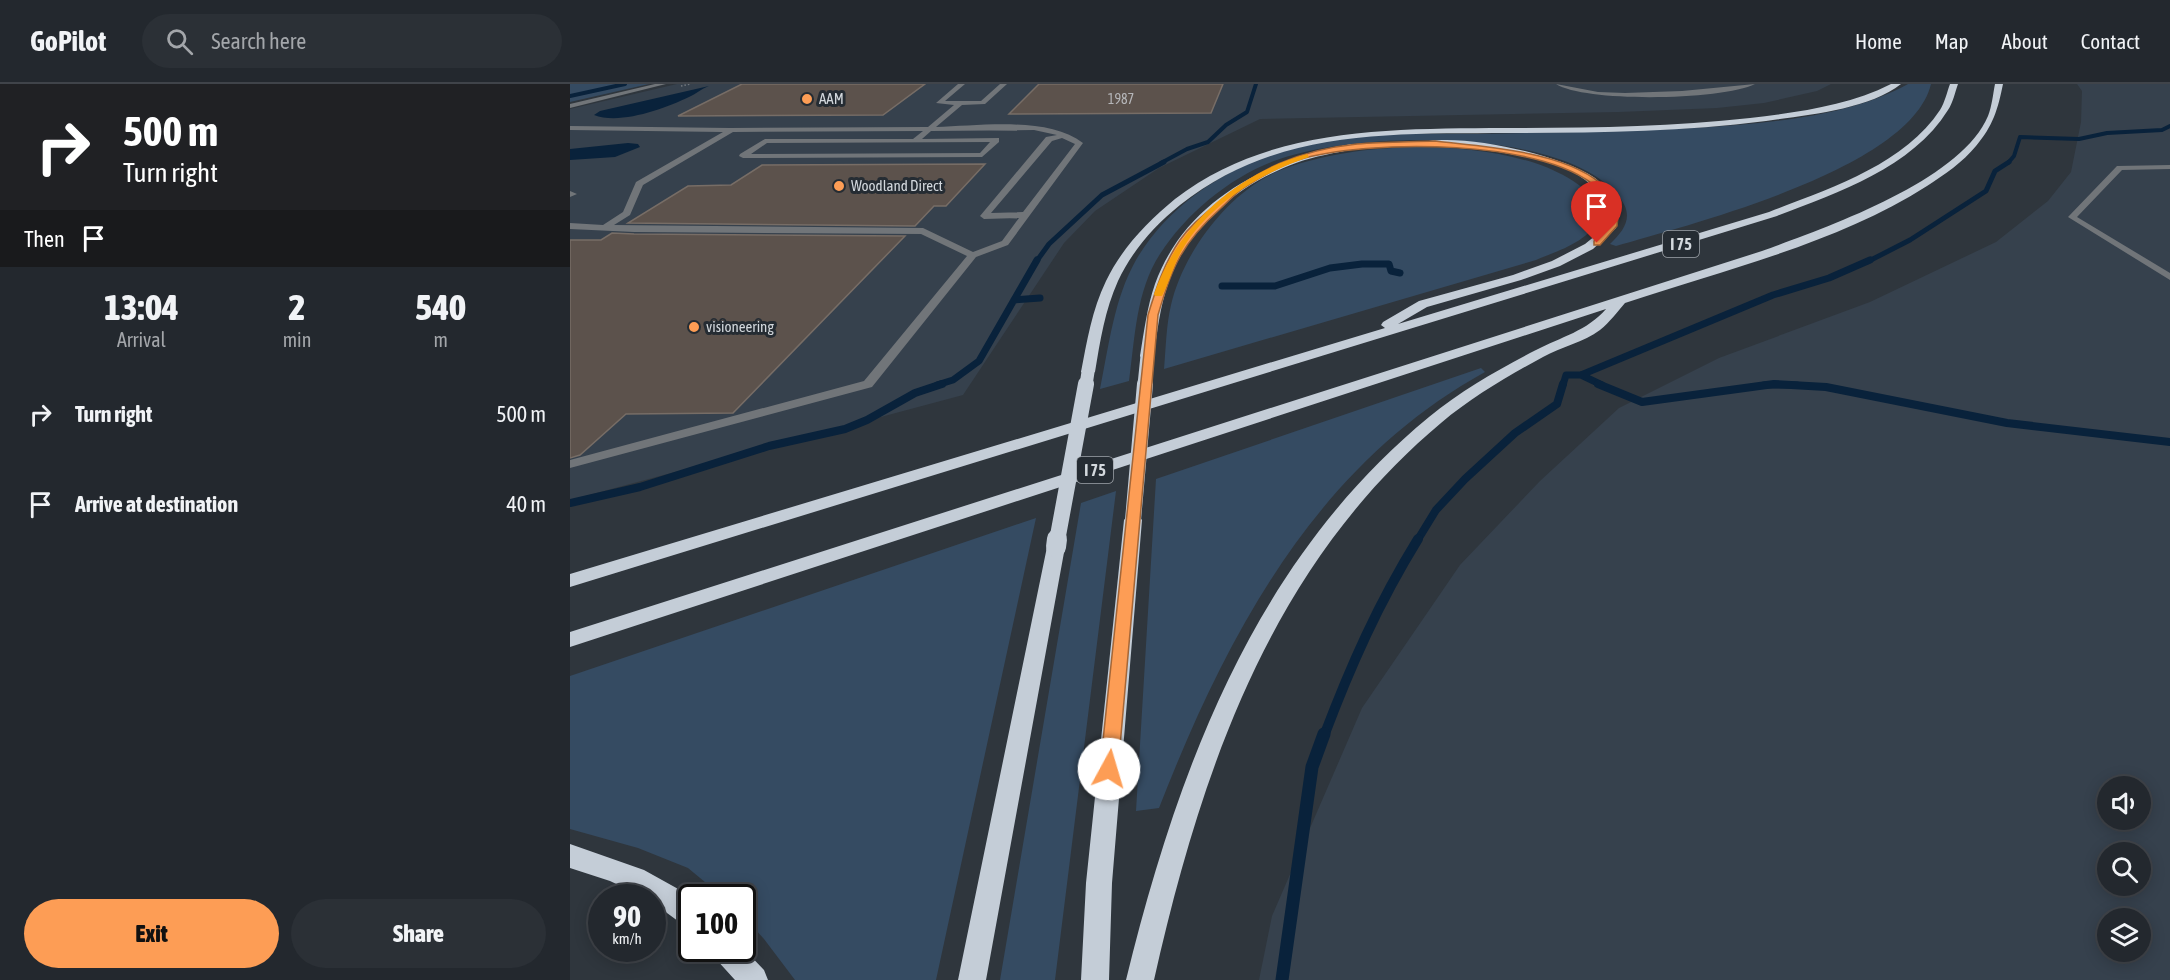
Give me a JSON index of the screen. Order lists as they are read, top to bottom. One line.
{"streets":{"highway":["I 75"]},"places":["AAM","Woodland Direct","visioneering"],"house_numbers":["1987"],"page":{"header":"GoPilot","search":"Search here","nav":["Home","Map","About","Contact"],"turn":["500 m","Turn right"],"then":"Then","eta":["13:04","Arrival","2","min","540","m"],"list":[{"name":"Turn right","value":"500 m"},{"name":"Arrive at destination","value":"40 m"}],"speed":"90 km/h","limit":"100","buttons":["Exit","Share"]}}
